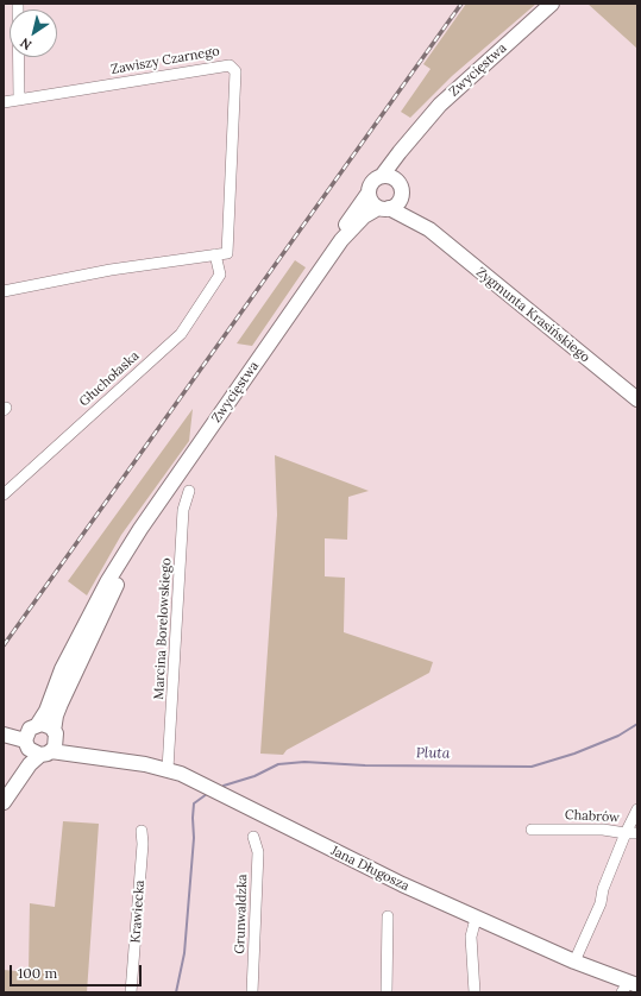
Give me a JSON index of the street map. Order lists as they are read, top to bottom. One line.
{"streets":{"main road":["Zwycięstwa","Zygmunta Krasińskiego","Jana Długosza"],"street":["Zawiszy Czarnego","Głuchołaska","Marcina Borelowskiego","Chabrów","Krawiecka","Grunwaldzka"]},"crossings":[["Zawiszy Czarnego","Głuchołaska"],["Zwycięstwa","Zygmunta Krasińskiego"],["Marcina Borelowskiego","Jana Długosza"]],"water":["Pluta"],"scale_bar":"100 m","north":"bottom left"}
